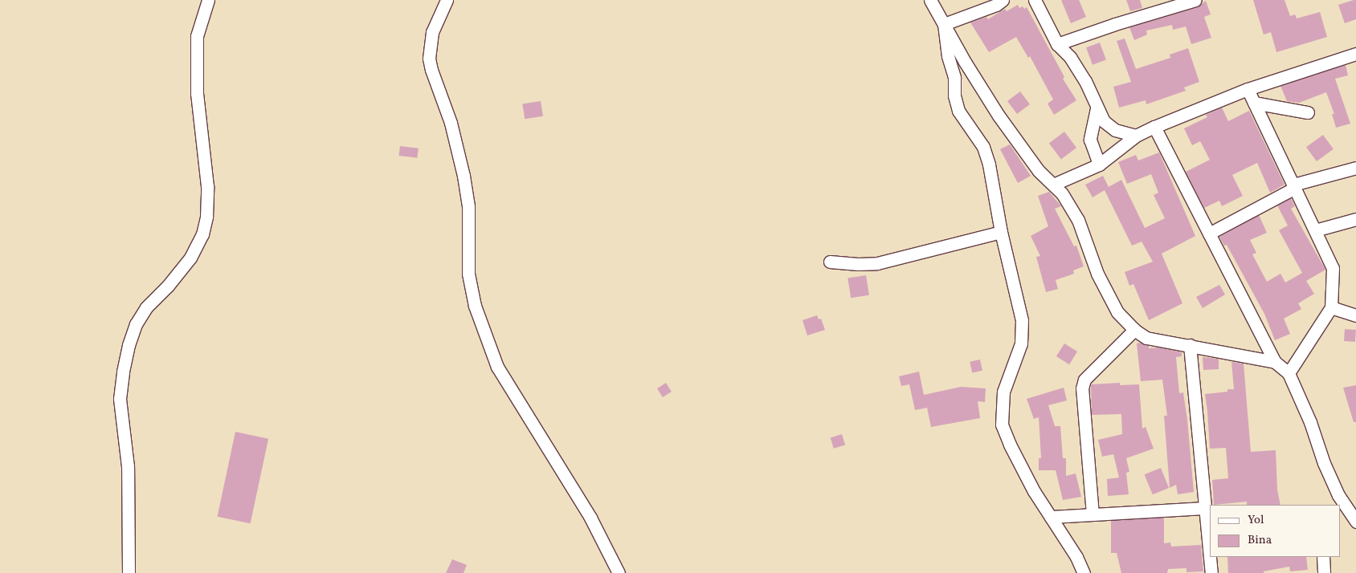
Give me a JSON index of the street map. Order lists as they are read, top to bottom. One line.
{"legend":["Yol","Bina"]}
